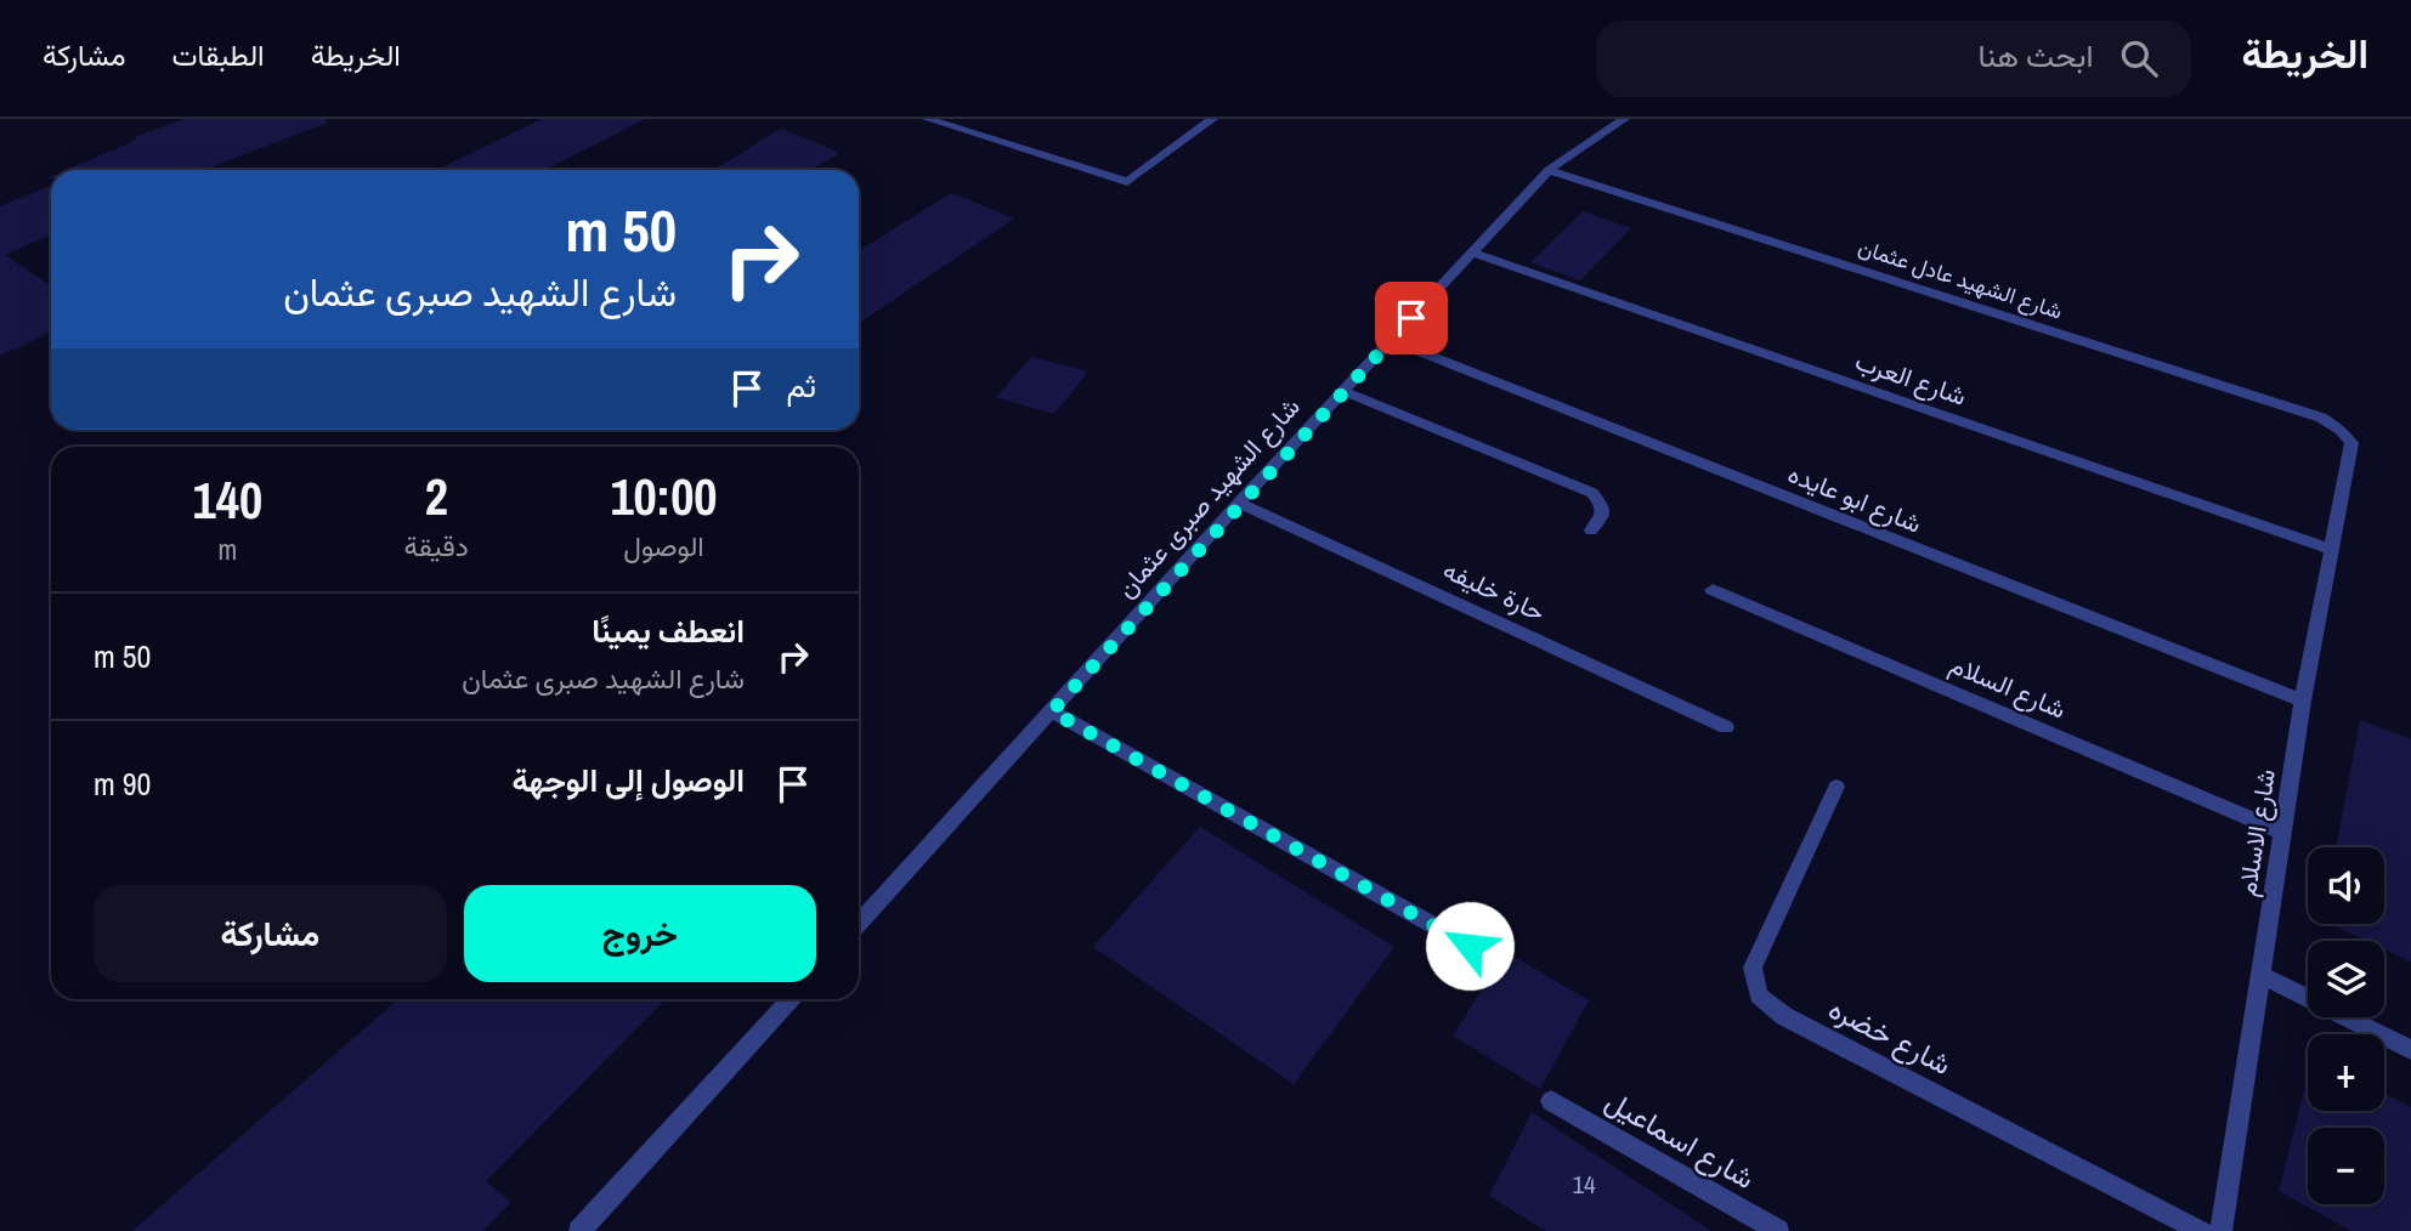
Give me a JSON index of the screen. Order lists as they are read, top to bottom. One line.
{"streets":{"street":["شارع الشهيد عادل عثمان","شارع العرب","شارع الشهيد صبرى عثمان","شارع ابو عايده","حارة خليفه","شارع السلام","شارع الاسلام","شارع خضره","شارع اسماعيل"]},"crossings":[["شارع الشهيد عادل عثمان","شارع الشهيد صبرى عثمان"],["شارع الشهيد عادل عثمان","شارع الاسلام"],["شارع العرب","شارع الشهيد صبرى عثمان"],["شارع العرب","شارع الاسلام"],["شارع الشهيد صبرى عثمان","شارع ابو عايده"],["شارع الشهيد صبرى عثمان","حارة خليفه"],["شارع ابو عايده","شارع الاسلام"],["شارع السلام","شارع الاسلام"]],"house_numbers":["14"],"page":{"header":"الخريطة","search":"ابحث هنا","nav":["الخريطة","الطبقات","مشاركة"],"turn":["50 m","شارع الشهيد صبرى عثمان"],"then":"ثم","eta":["10:00","الوصول","2","دقيقة","140","m"],"list":[{"name":"انعطف يمينًا","note":"شارع الشهيد صبرى عثمان","value":"50 m"},{"name":"الوصول إلى الوجهة","value":"90 m"}],"map_buttons":["+","−"],"buttons":["خروج","مشاركة"]}}
